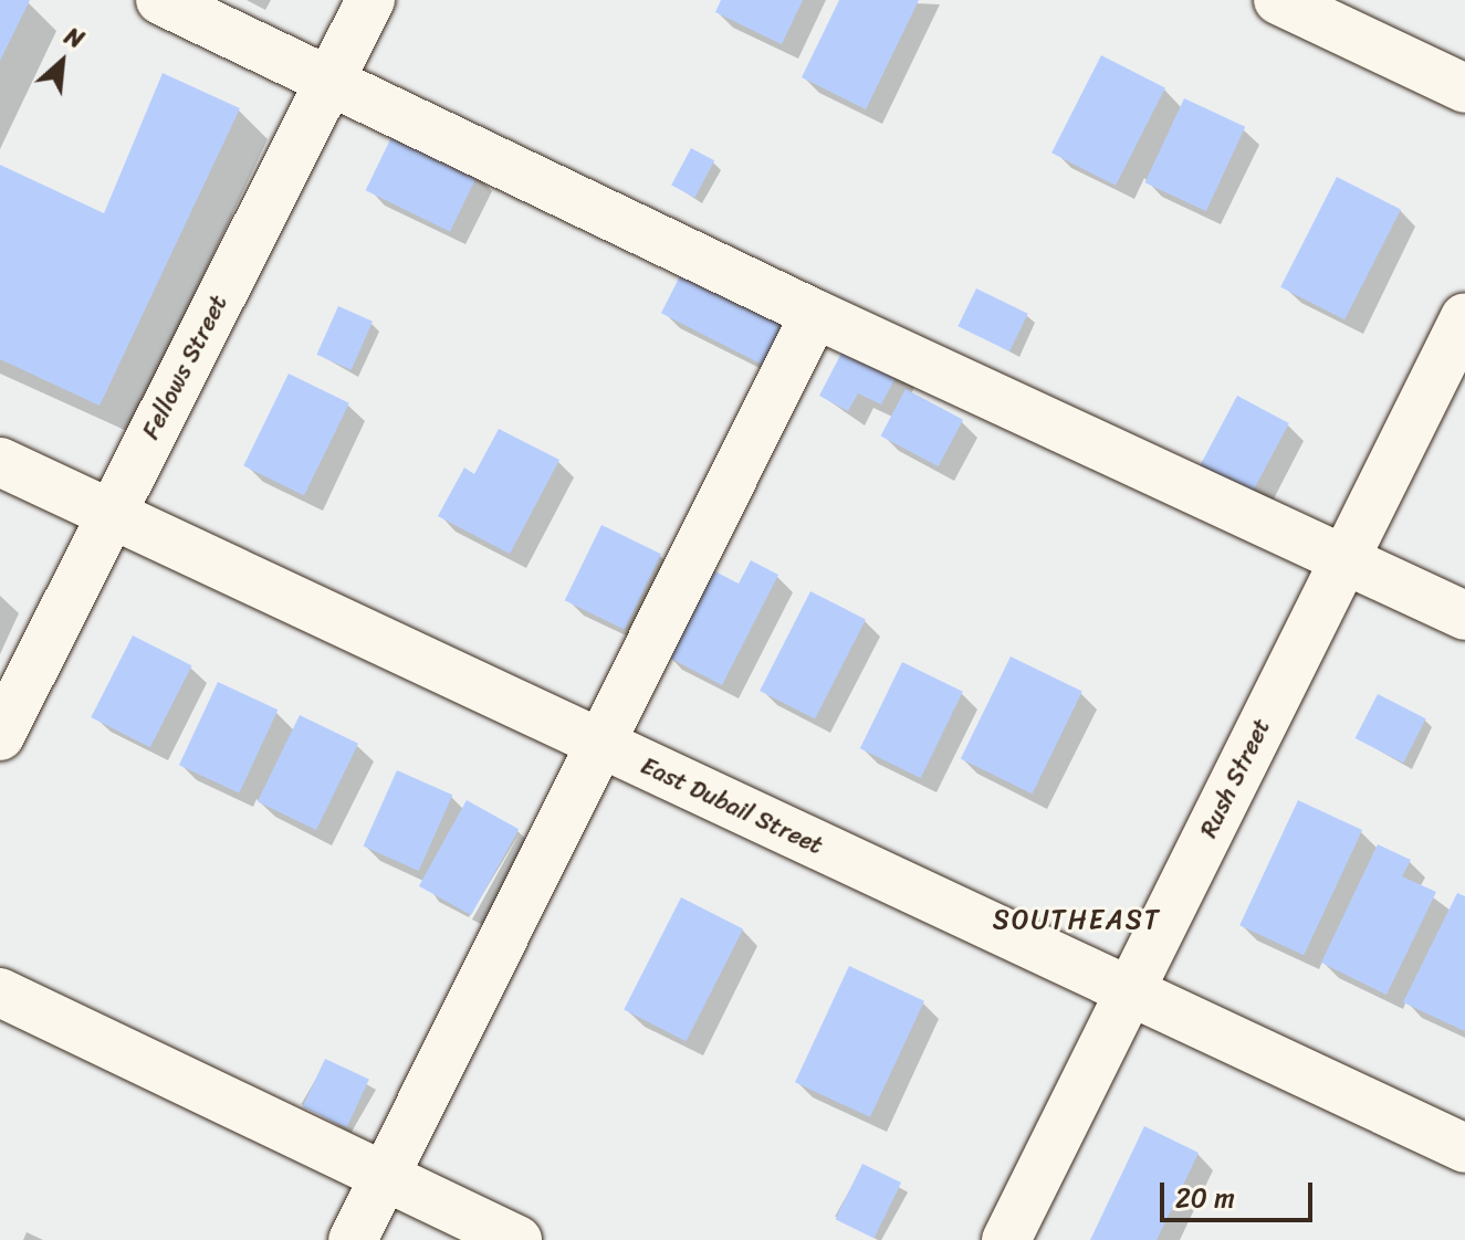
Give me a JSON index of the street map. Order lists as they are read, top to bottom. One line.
{"streets":{"street":["Fellows Street","Rush Street","East Dubail Street"]},"crossings":[["Fellows Street","East Dubail Street"],["Rush Street","East Dubail Street"]],"districts":["SOUTHEAST"],"scale_bar":"20 m","north":"top right"}
